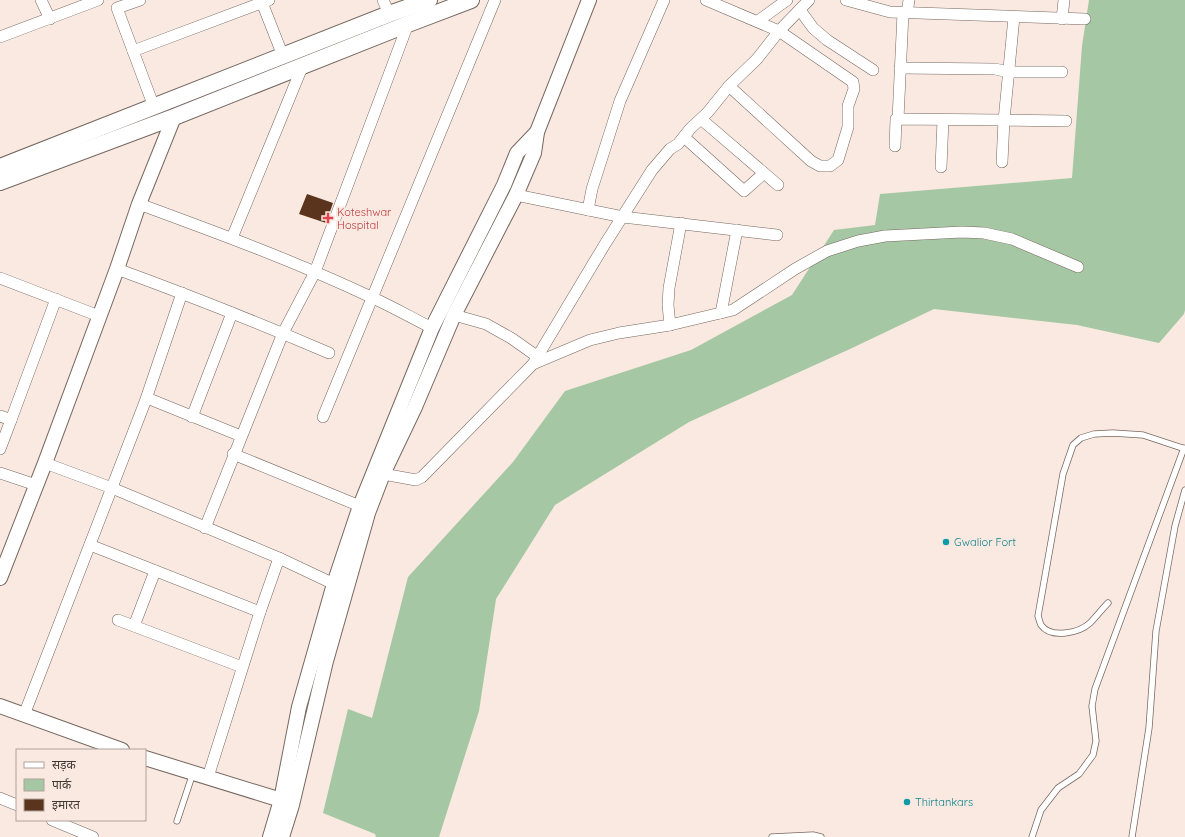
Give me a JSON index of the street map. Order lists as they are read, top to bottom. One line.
{"places":{"health":["Koteshwar Hospital"],"other":["Gwalior Fort","Thirtankars"]},"legend":["सड़क","पार्क","इमारत"]}
